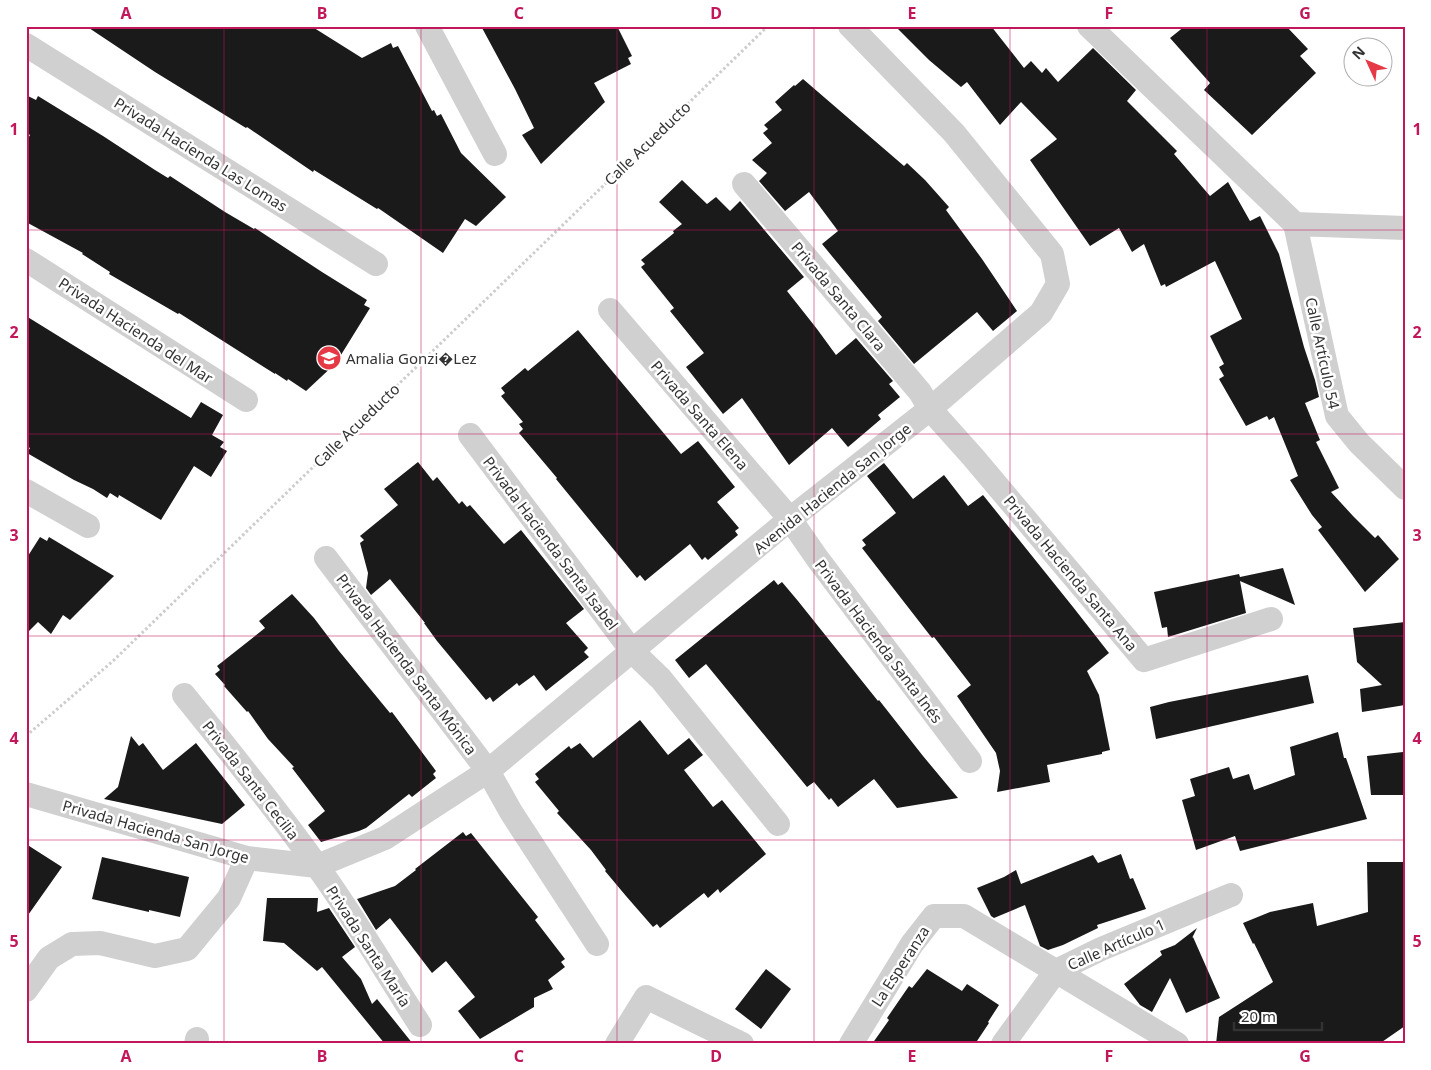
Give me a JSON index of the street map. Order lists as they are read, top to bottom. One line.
{"streets":{"street":["Privada Hacienda Las Lomas","Privada Santa Clara","Privada Hacienda del Mar","Calle Artículo 54","Privada Santa Elena","Avenida Hacienda San Jorge","Privada Hacienda Santa Isabel","Privada Hacienda Santa Ana","Privada Hacienda Santa Inés","Privada Hacienda Santa Mónica","Privada Santa Cecilia","Privada Hacienda San Jorge","Calle Artículo 1","Privada Santa María","La Esperanza"],"path":["Calle Acueducto"]},"crossings":[["Privada Santa Clara","Avenida Hacienda San Jorge"],["Privada Santa Clara","Privada Hacienda Santa Ana"],["Privada Santa Elena","Avenida Hacienda San Jorge"],["Privada Santa Elena","Privada Hacienda Santa Inés"],["Avenida Hacienda San Jorge","Privada Hacienda Santa Isabel"],["Avenida Hacienda San Jorge","Privada Hacienda Santa Ana"],["Avenida Hacienda San Jorge","Privada Hacienda Santa Inés"],["Avenida Hacienda San Jorge","Privada Hacienda Santa Mónica"],["Avenida Hacienda San Jorge","Privada Santa Cecilia"],["Avenida Hacienda San Jorge","Privada Hacienda San Jorge"],["Avenida Hacienda San Jorge","Privada Santa María"],["Privada Santa Cecilia","Privada Hacienda San Jorge"],["Privada Santa Cecilia","Privada Santa María"],["Privada Hacienda San Jorge","Privada Santa María"],["Calle Artículo 1","La Esperanza"]],"places":{"school or university":["Amalia Gonzi�Lez"]},"scale_bar":"20 m","north":"top left","grid":{"columns":["A","B","C","D","E","F","G"],"rows":["1","2","3","4","5"]}}
